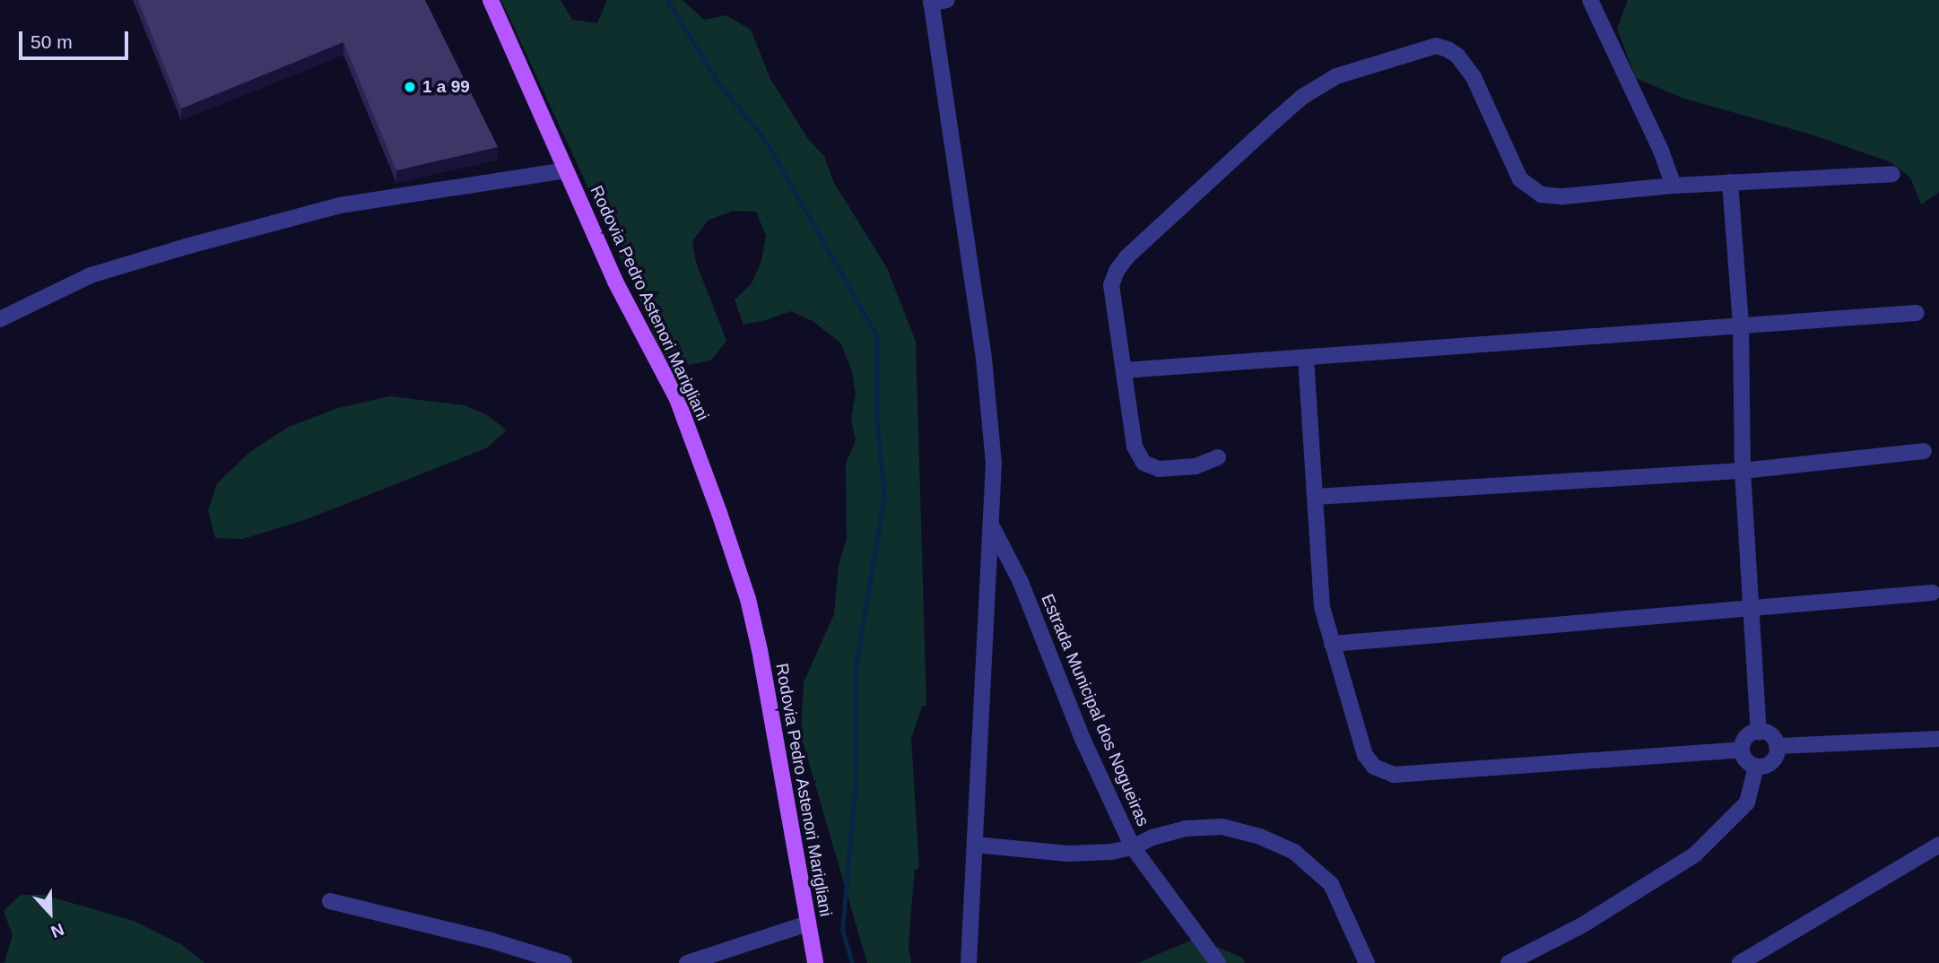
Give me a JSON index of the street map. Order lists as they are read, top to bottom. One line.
{"streets":{"main road":["Rodovia Pedro Astenori Marigliani"],"street":["Estrada Municipal dos Nogueiras"]},"places":["1 a 99"],"scale_bar":"50 m","north":"bottom"}
